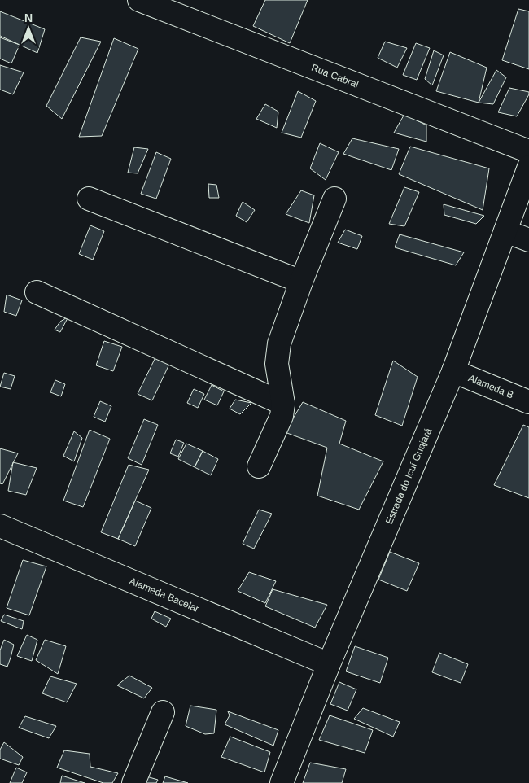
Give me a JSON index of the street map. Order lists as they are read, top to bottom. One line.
{"streets":{"street":["Rua Cabral","Alameda B","Estrada do Icuí Guajará","Alameda Bacelar"]},"crossings":[["Alameda B","Estrada do Icuí Guajará"],["Estrada do Icuí Guajará","Alameda Bacelar"]],"north":"top"}
